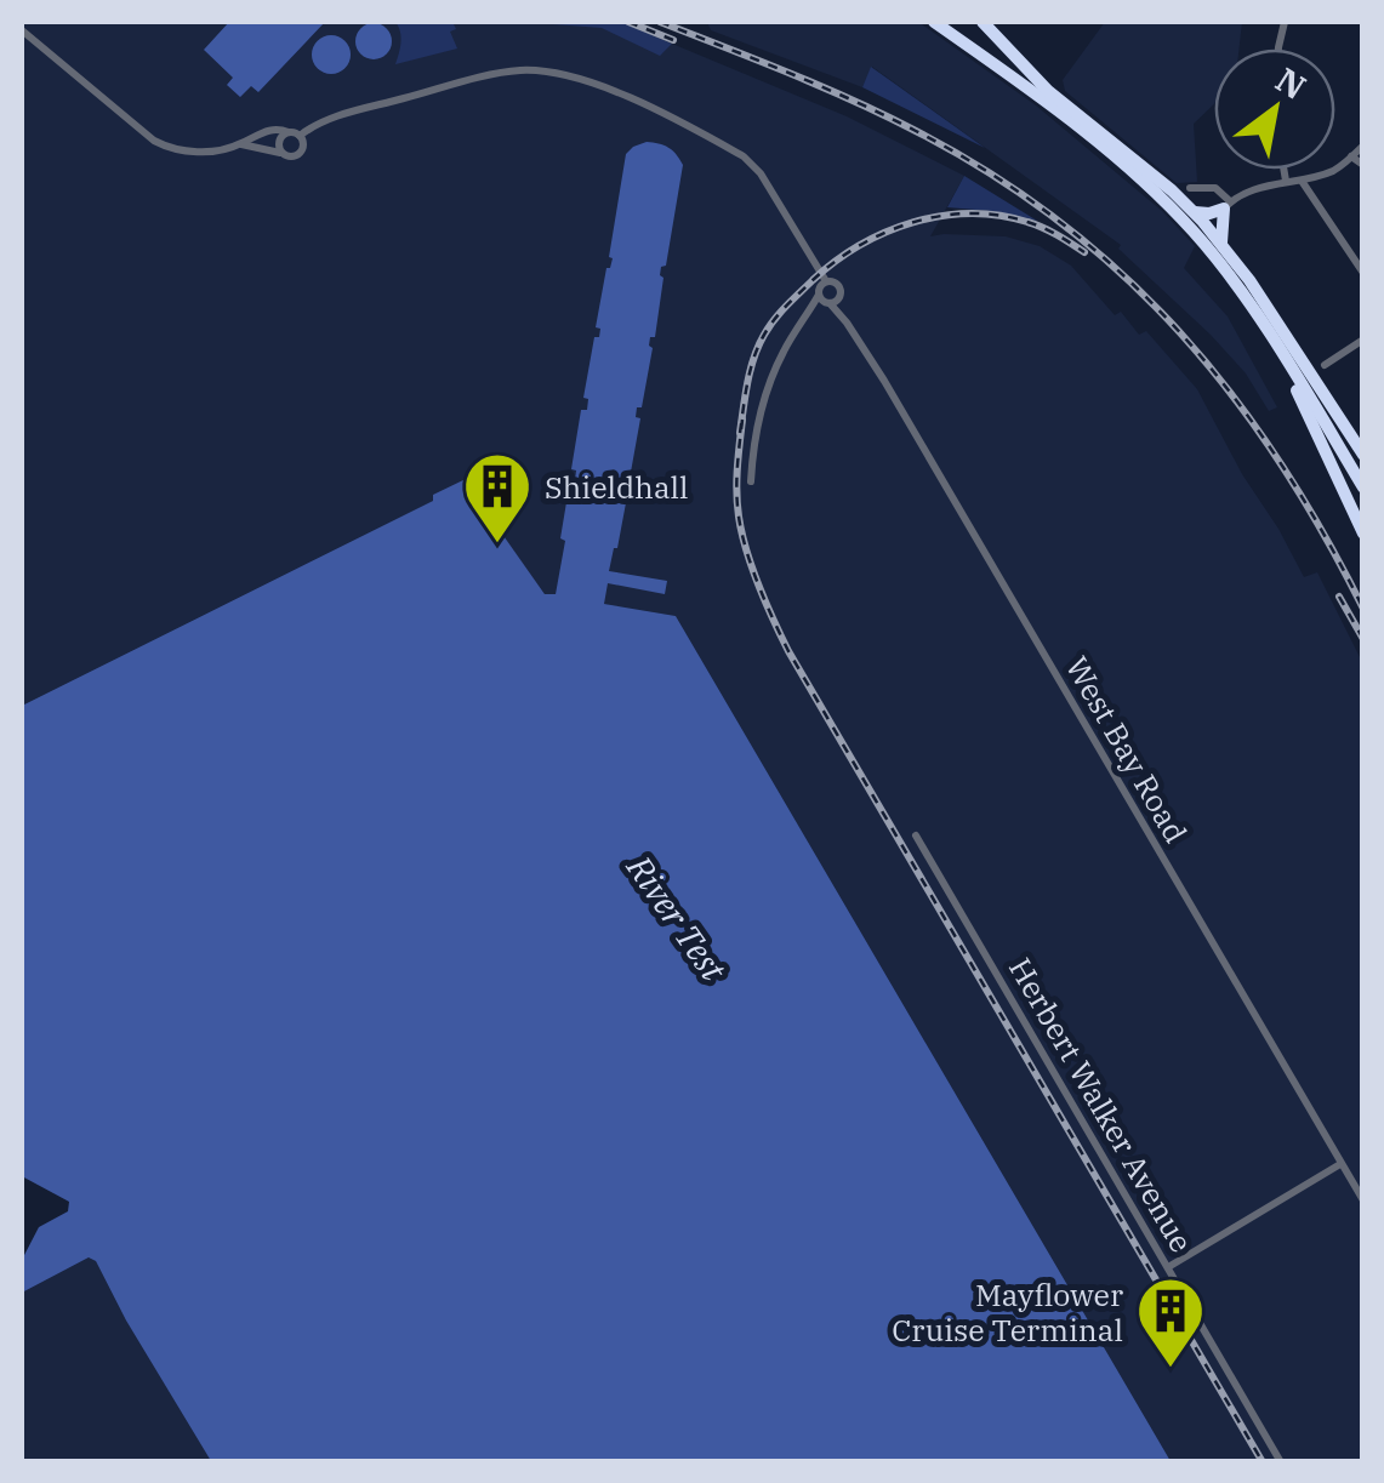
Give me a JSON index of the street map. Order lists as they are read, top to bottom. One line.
{"streets":{"street":["West Bay Road","Herbert Walker Avenue"]},"water":["River Test"],"places":{"building":["Shieldhall","Mayflower Cruise Terminal"]},"north":"top right"}
